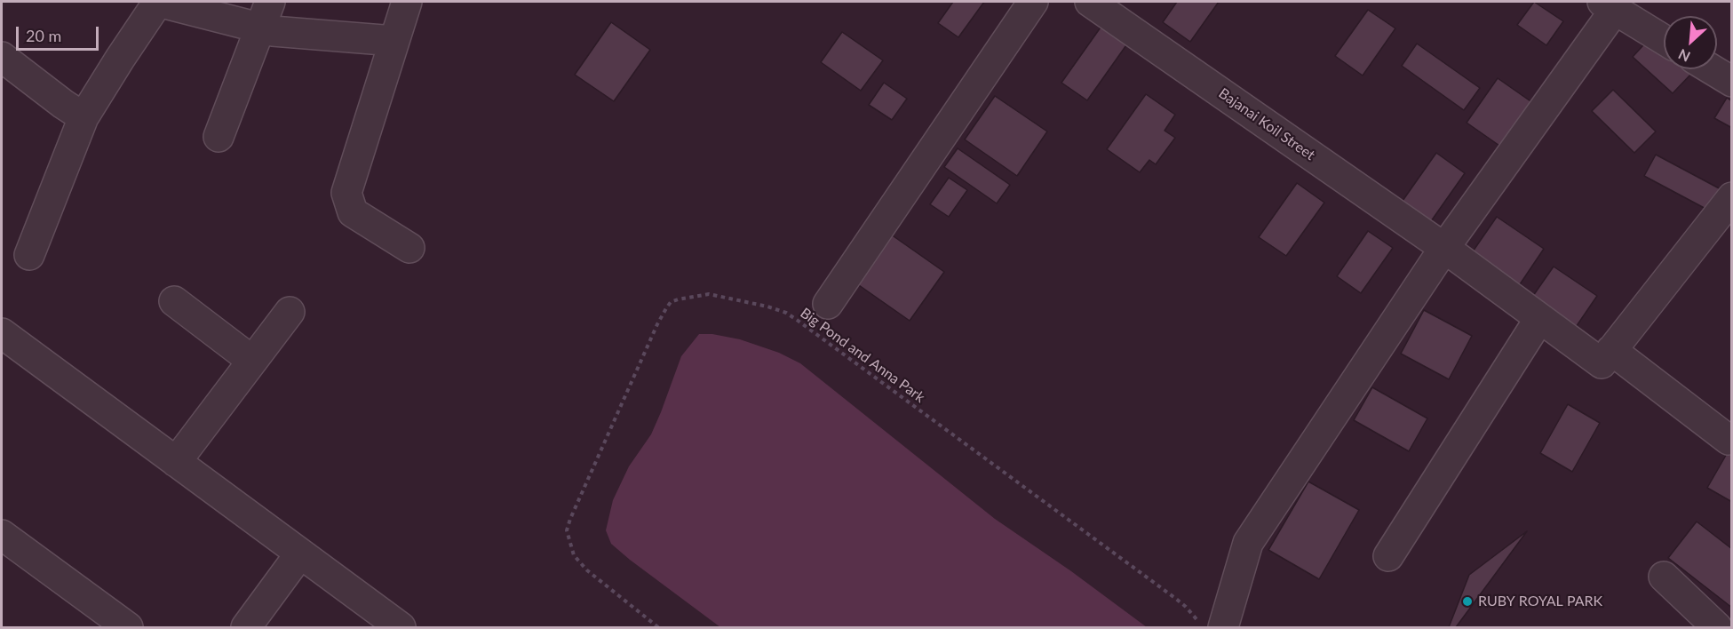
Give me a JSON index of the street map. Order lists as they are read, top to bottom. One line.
{"streets":{"street":["Bajanai Koil Street"],"path":["Big Pond and Anna Park"]},"places":["RUBY ROYAL PARK"],"scale_bar":"20 m","north":"bottom left"}
